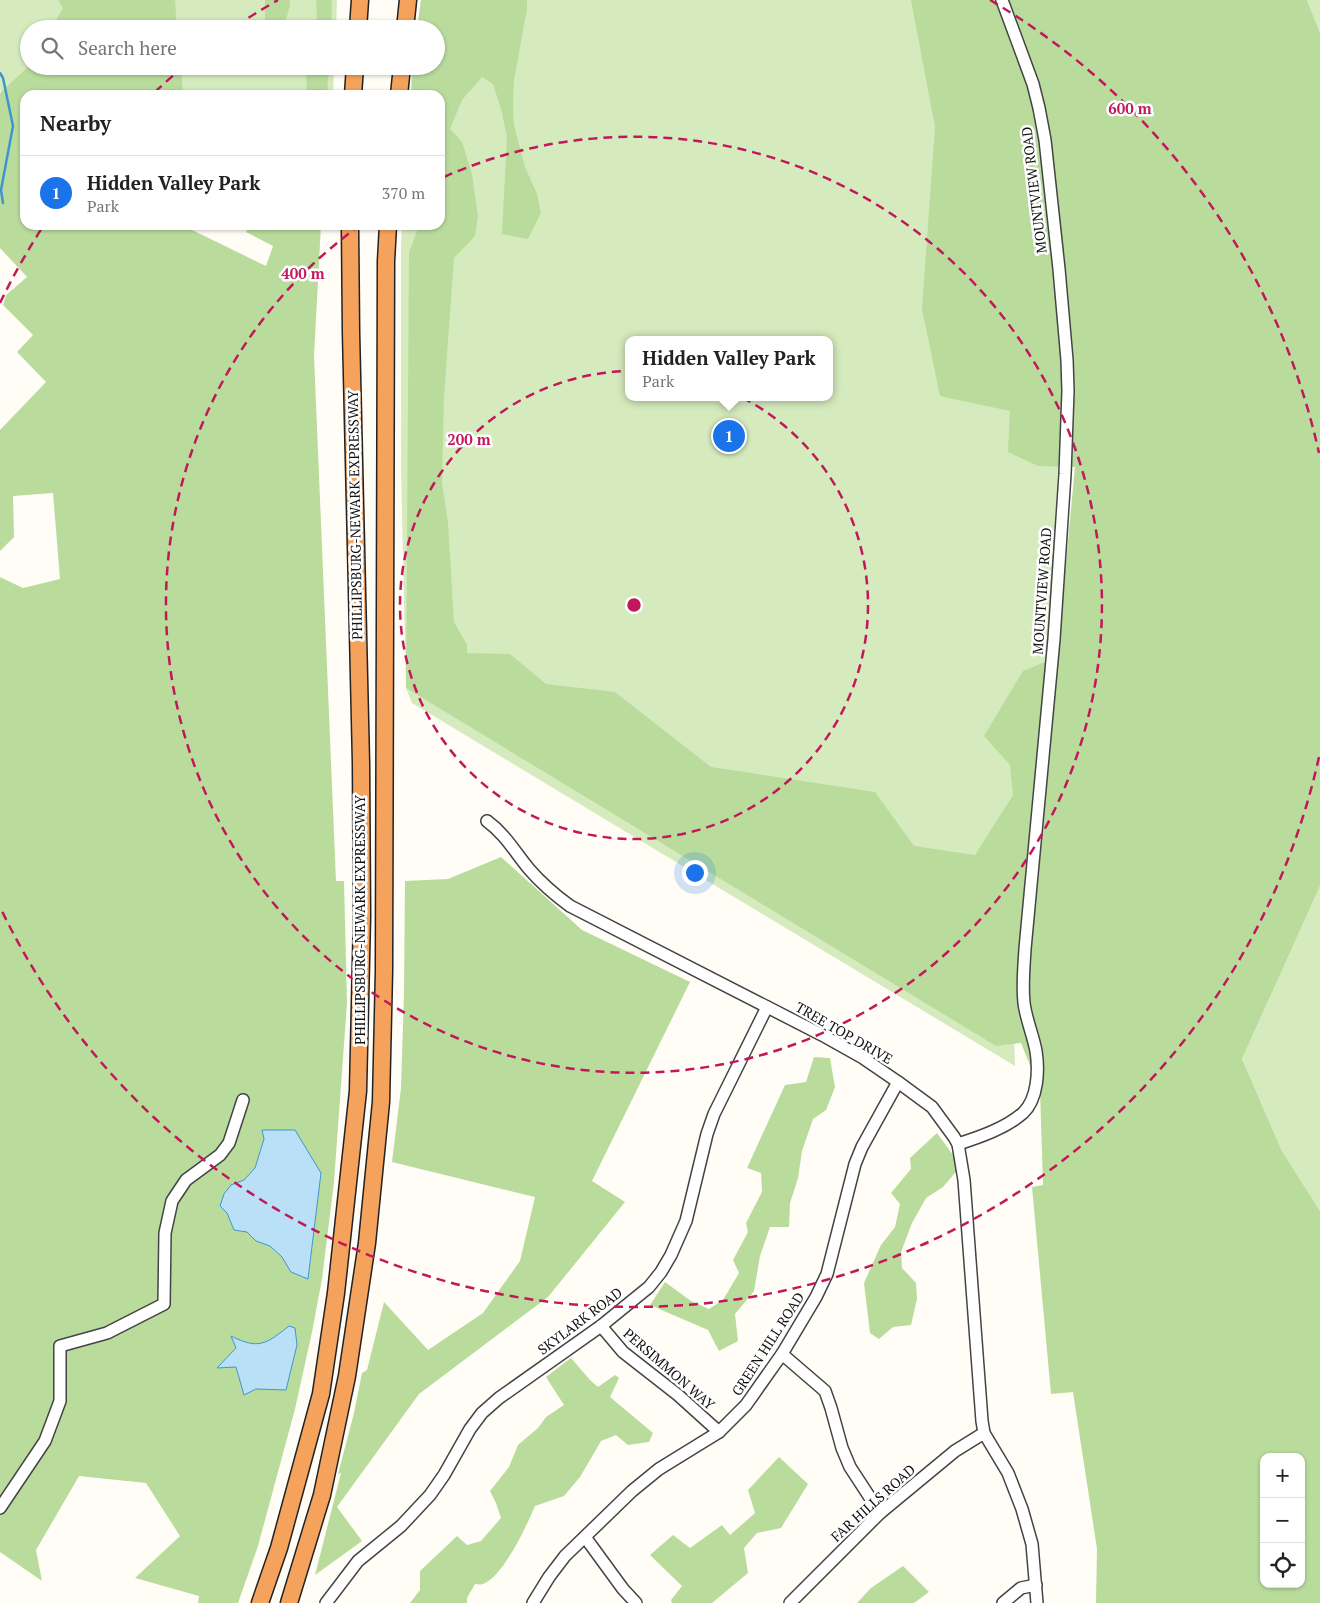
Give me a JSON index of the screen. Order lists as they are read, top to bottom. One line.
{"streets":{"highway":["PHILLIPSBURG-NEWARK EXPRESSWAY"],"street":["MOUNTVIEW ROAD","TREE TOP DRIVE","SKYLARK ROAD","GREEN HILL ROAD","PERSIMMON WAY","FAR HILLS ROAD"]},"crossings":[["MOUNTVIEW ROAD","TREE TOP DRIVE"],["TREE TOP DRIVE","SKYLARK ROAD"],["TREE TOP DRIVE","GREEN HILL ROAD"],["TREE TOP DRIVE","FAR HILLS ROAD"],["SKYLARK ROAD","PERSIMMON WAY"],["GREEN HILL ROAD","PERSIMMON WAY"]],"page":{"search":"Search here","heading":"Nearby","list":[{"mark":"1","name":"Hidden Valley Park","note":"Park","value":"370 m"}],"popup":["Hidden Valley Park","Park"],"pins":"1","map_buttons":["+","−"]},"rings":["600 m","400 m","200 m"]}
